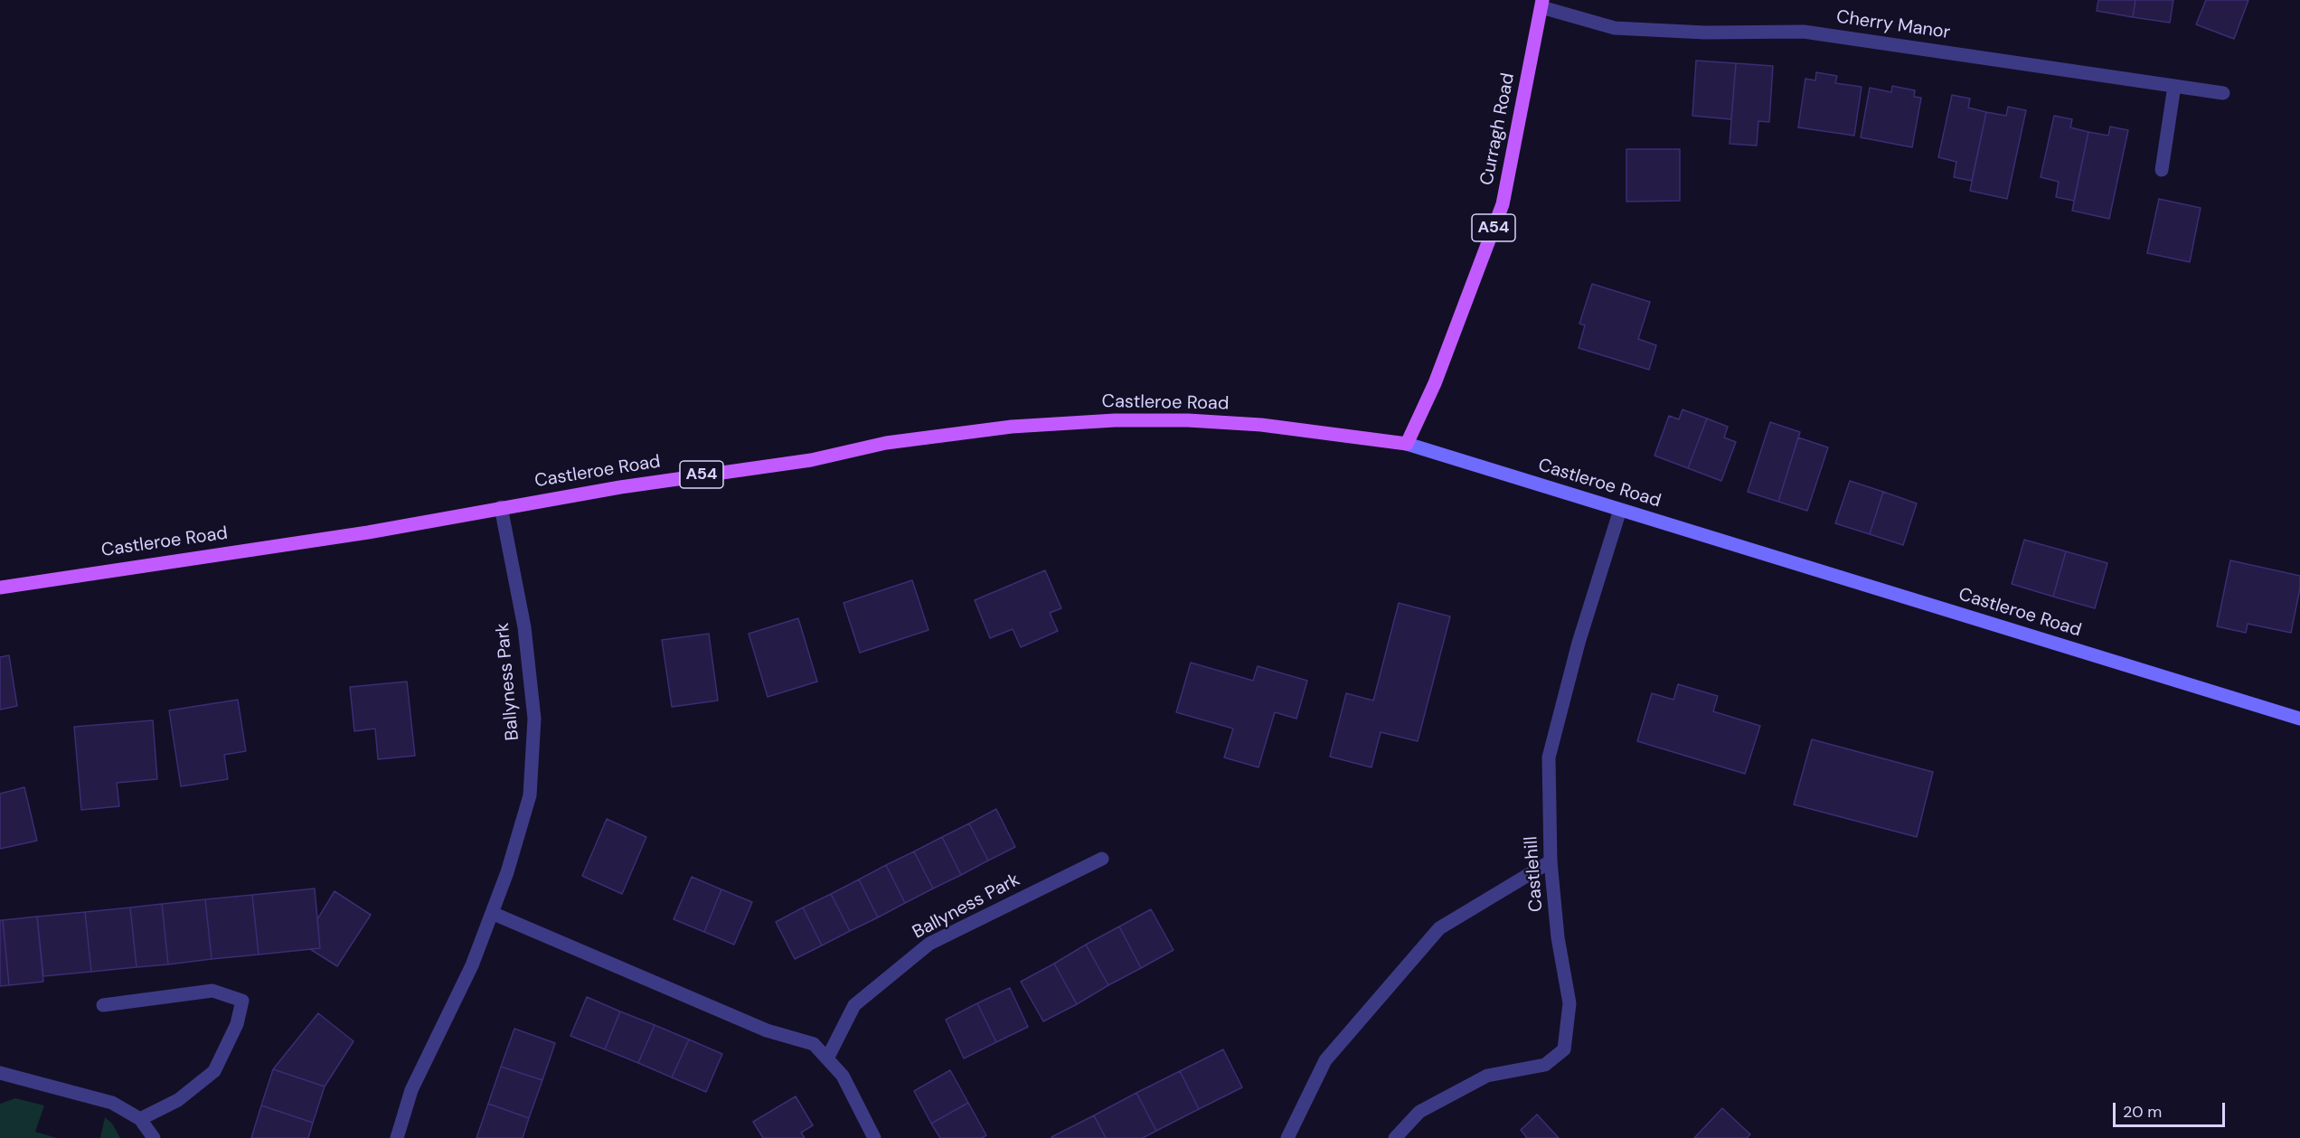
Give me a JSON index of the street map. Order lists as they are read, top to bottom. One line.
{"streets":{"main road":["Curragh Road","A54","Castleroe Road"],"street":["Cherry Manor","Ballyness Park","Castlehill"]},"crossings":[["Cherry Manor","Curragh Road"],["Curragh Road","Castleroe Road"],["Castleroe Road","Ballyness Park"],["Castleroe Road","Castlehill"]],"scale_bar":"20 m"}
